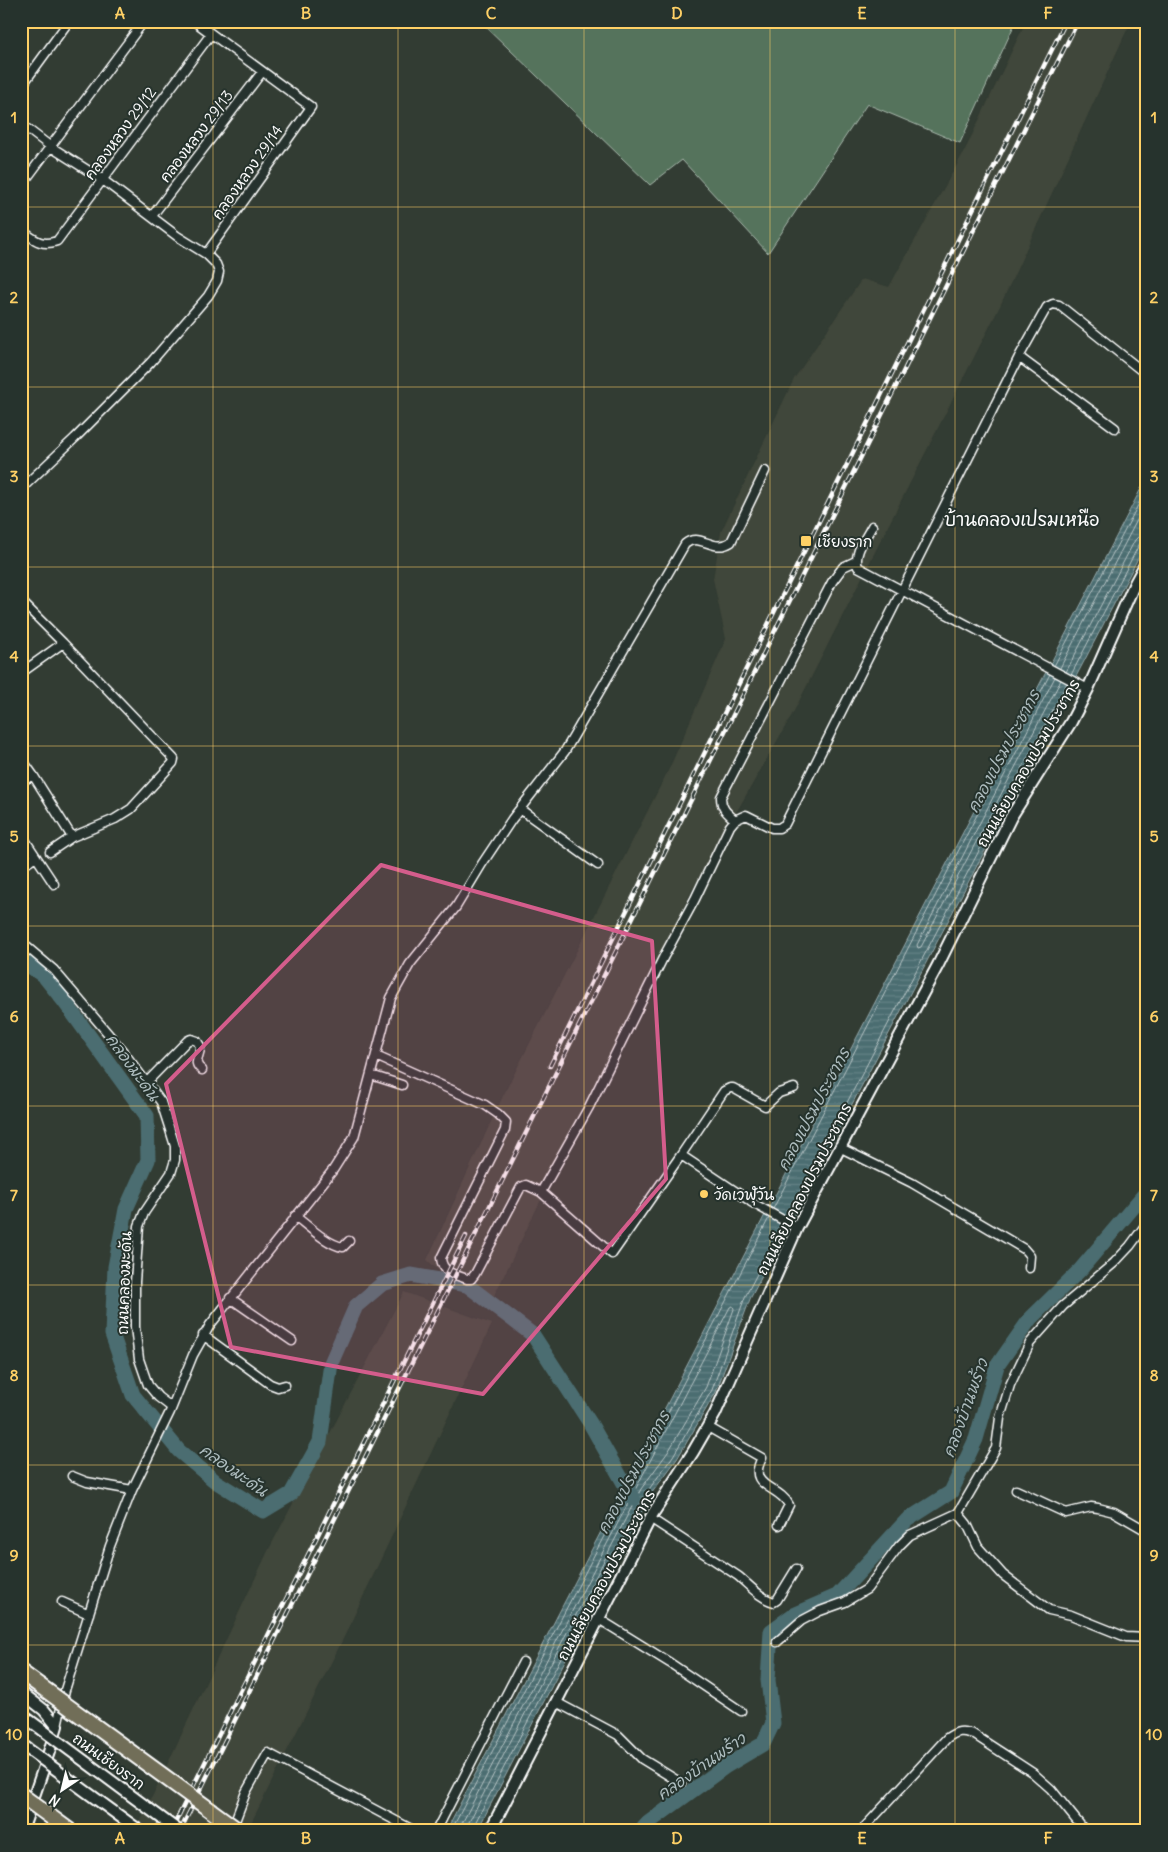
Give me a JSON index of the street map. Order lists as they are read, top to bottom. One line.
{"streets":{"street":["คลองหลวง 29/12","คลองหลวง 29/13","คลองหลวง 29/14","ถนนเลียบคลองเปรมประชากร","ถนนคลองมะดัน","ถนนเชียงราก"]},"crossings":[["คลองหลวง 29/13","คลองหลวง 29/14"]],"districts":["บ้านคลองเปรมเหนือ"],"water":["คลองเปรมประชากร","คลองมะดัน","คลองบ้านพร้าว"],"places":{"transit":["เชียงราก"],"other":["วัดเวฬุวัน"]},"north":"bottom left","grid":{"columns":["A","B","C","D","E","F"],"rows":["1","2","3","4","5","6","7","8","9","10"]}}
